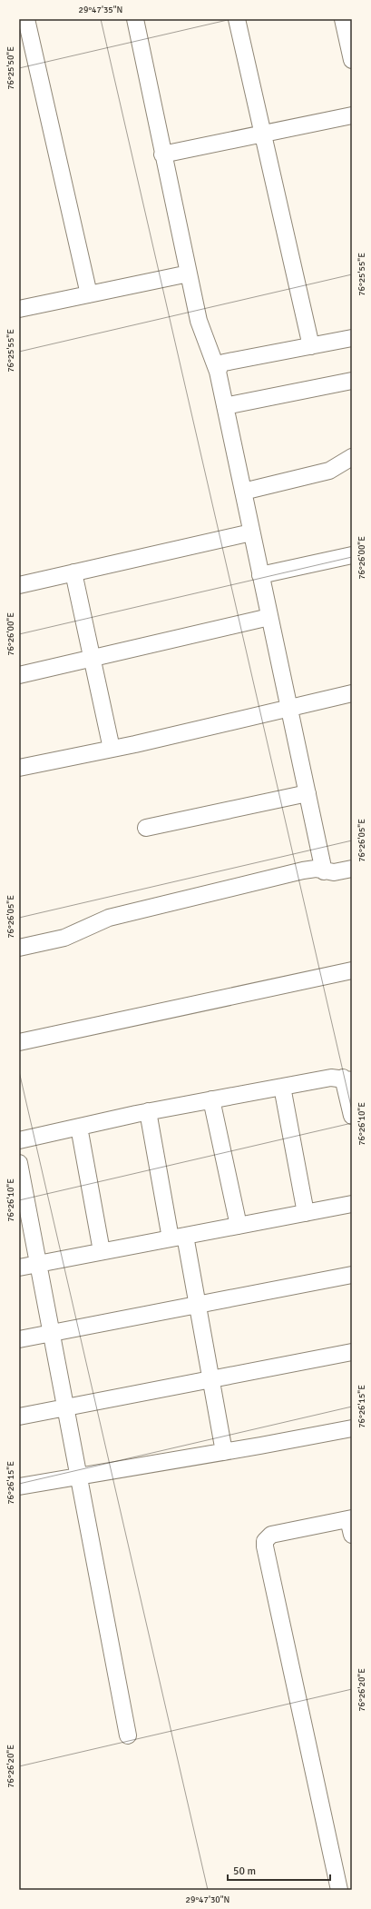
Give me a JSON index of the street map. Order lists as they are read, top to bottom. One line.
{"scale_bar":"50 m","coordinates":["29°47'35\"N","76°25'50\"E","76°25'55\"E","76°26'00\"E","76°26'05\"E","76°26'10\"E","76°26'15\"E","76°26'20\"E","29°47'30\"N"]}
